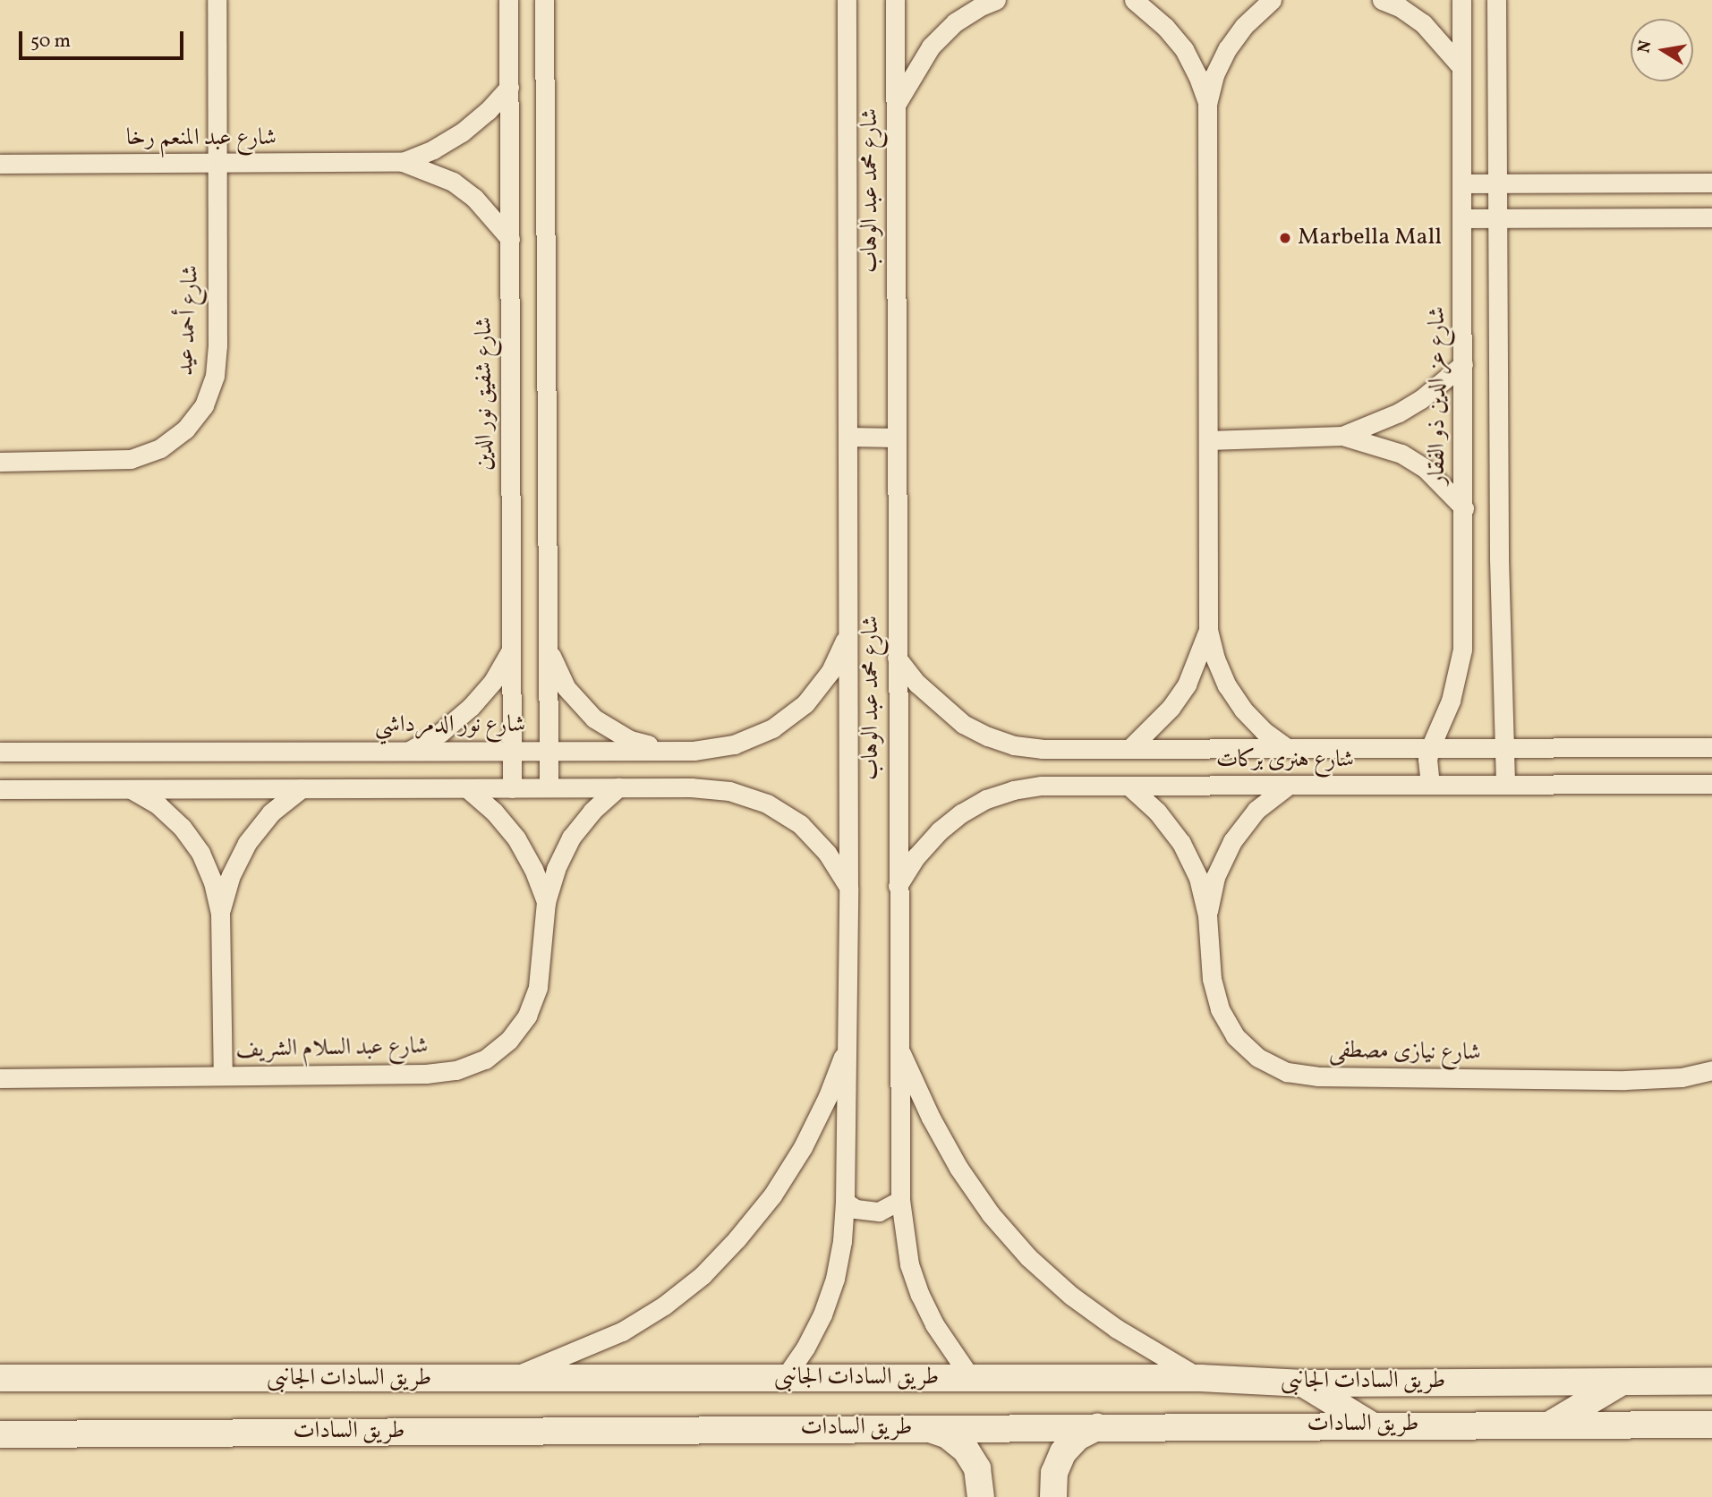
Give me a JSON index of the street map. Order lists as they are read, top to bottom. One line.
{"streets":{"main road":["طريق السادات الجانبى","طريق السادات"],"street":["شارع عبد المنعم رخا","شارع محمد عبد الوهاب","شارع أحمد عيد","شارع شفيق نور الدين","شارع عز الدين ذو الفقار","شارع نور الدمرداشي","شارع هنرى بركات","شارع عبد السلام الشريف","شارع نيازى مصطفى"]},"crossings":[["شارع عبد المنعم رخا","شارع أحمد عيد"],["شارع عبد المنعم رخا","شارع شفيق نور الدين"],["شارع محمد عبد الوهاب","شارع نور الدمرداشي"],["شارع محمد عبد الوهاب","شارع هنرى بركات"],["شارع محمد عبد الوهاب","طريق السادات الجانبى"],["شارع شفيق نور الدين","شارع نور الدمرداشي"],["شارع عز الدين ذو الفقار","شارع هنرى بركات"],["شارع هنرى بركات","شارع نيازى مصطفى"]],"places":["Marbella Mall"],"scale_bar":"50 m","north":"left"}
